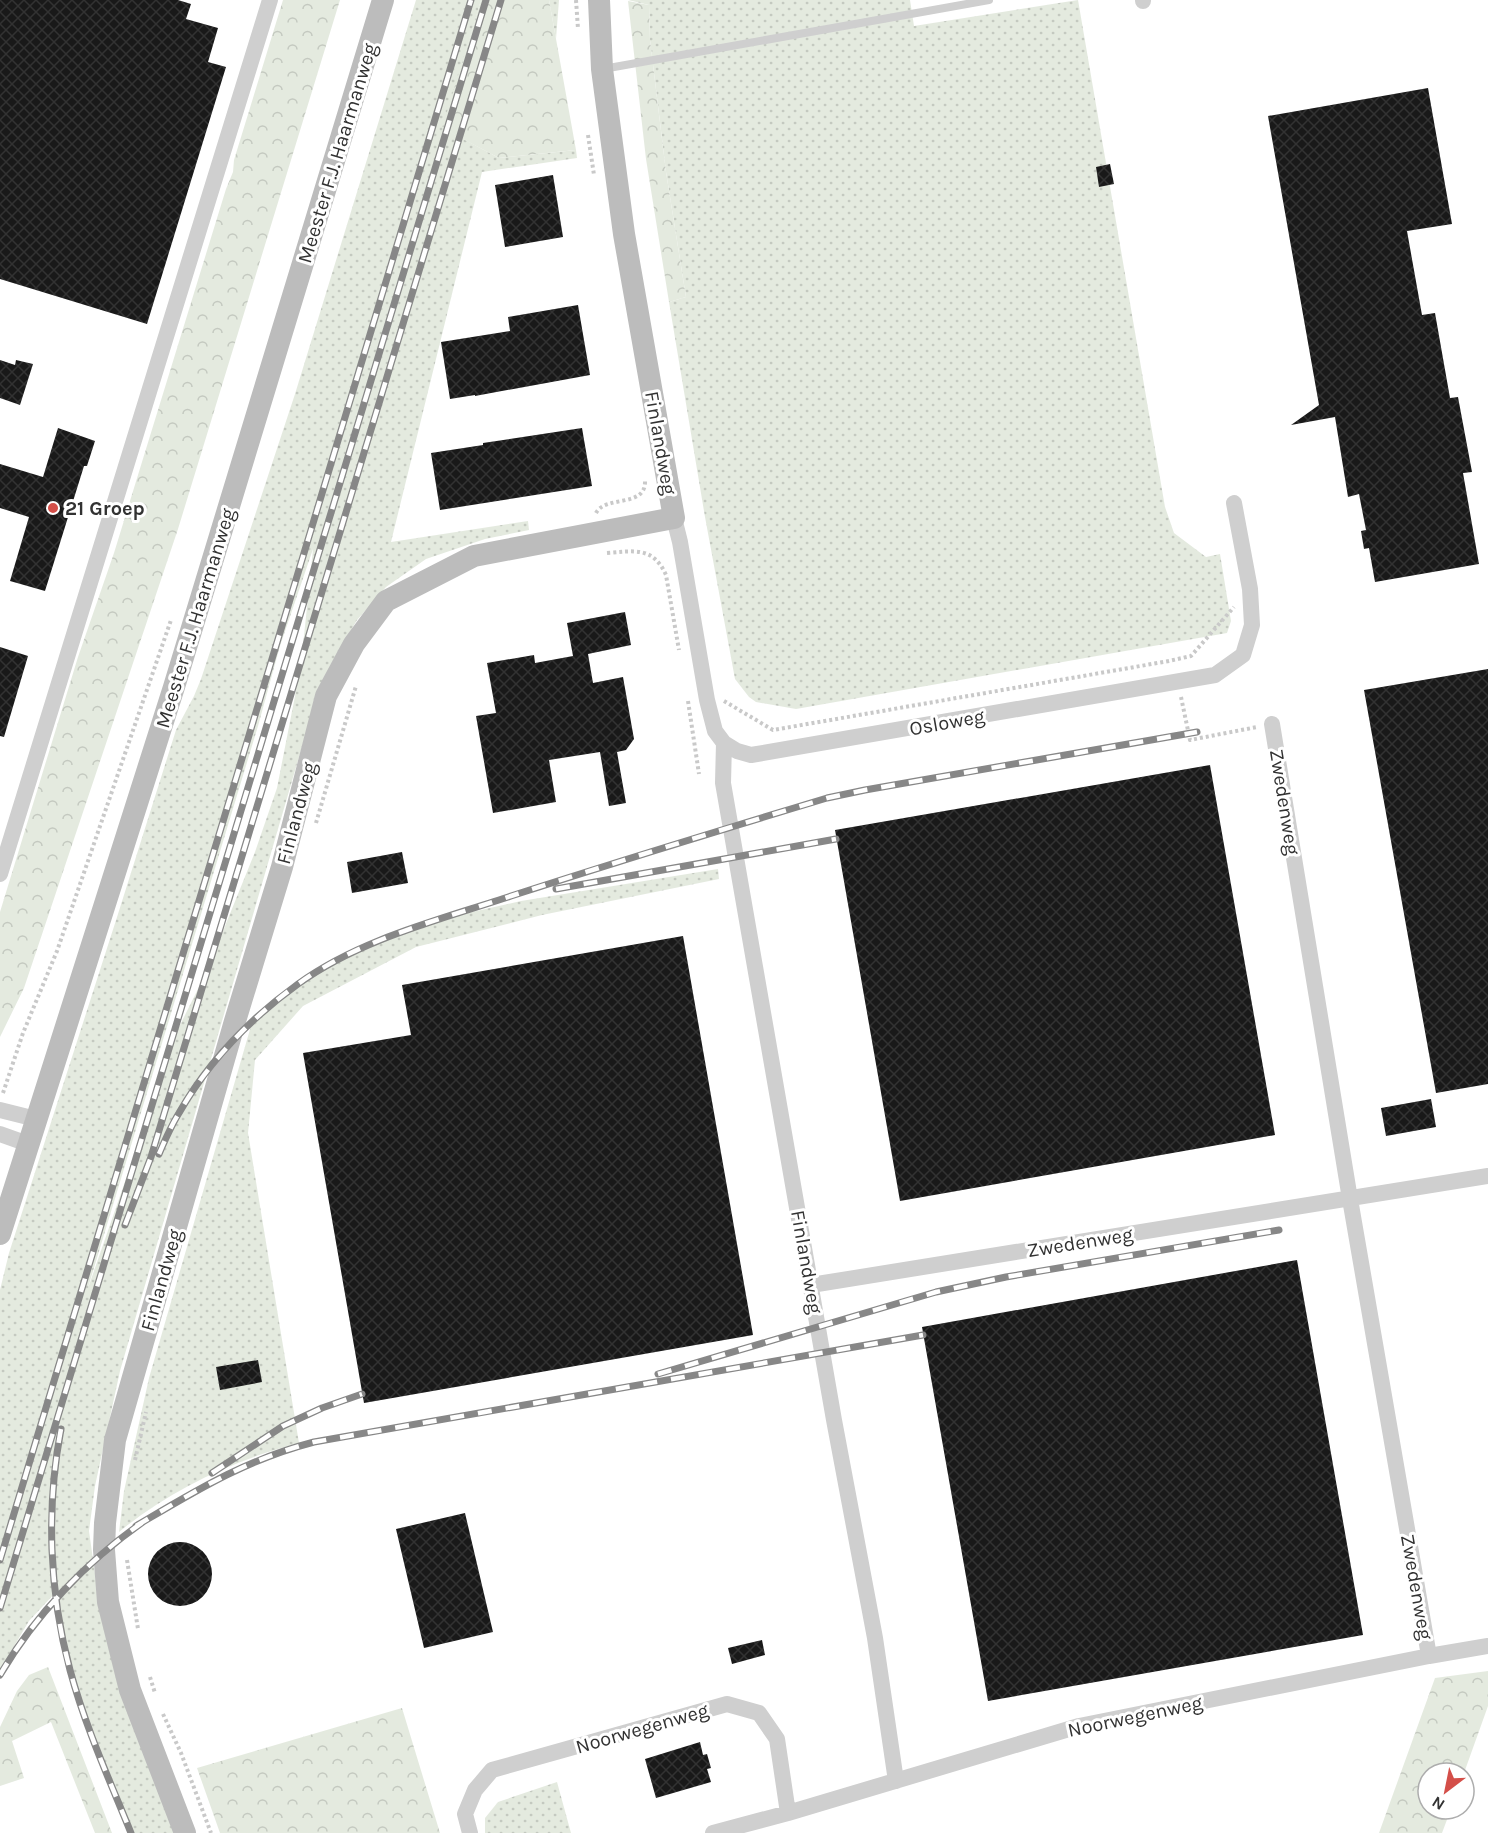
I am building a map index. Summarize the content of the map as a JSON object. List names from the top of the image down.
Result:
{
  "streets": {
    "street": [
      "Meester F.J. Haarmanweg",
      "Finlandweg",
      "Osloweg",
      "Zwedenweg",
      "Noorwegenweg"
    ]
  },
  "crossings": [
    ["Finlandweg", "Osloweg"],
    ["Finlandweg", "Zwedenweg"],
    ["Finlandweg", "Noorwegenweg"],
    ["Zwedenweg", "Noorwegenweg"]
  ],
  "places": ["21 Groep"],
  "north": "bottom left"
}
